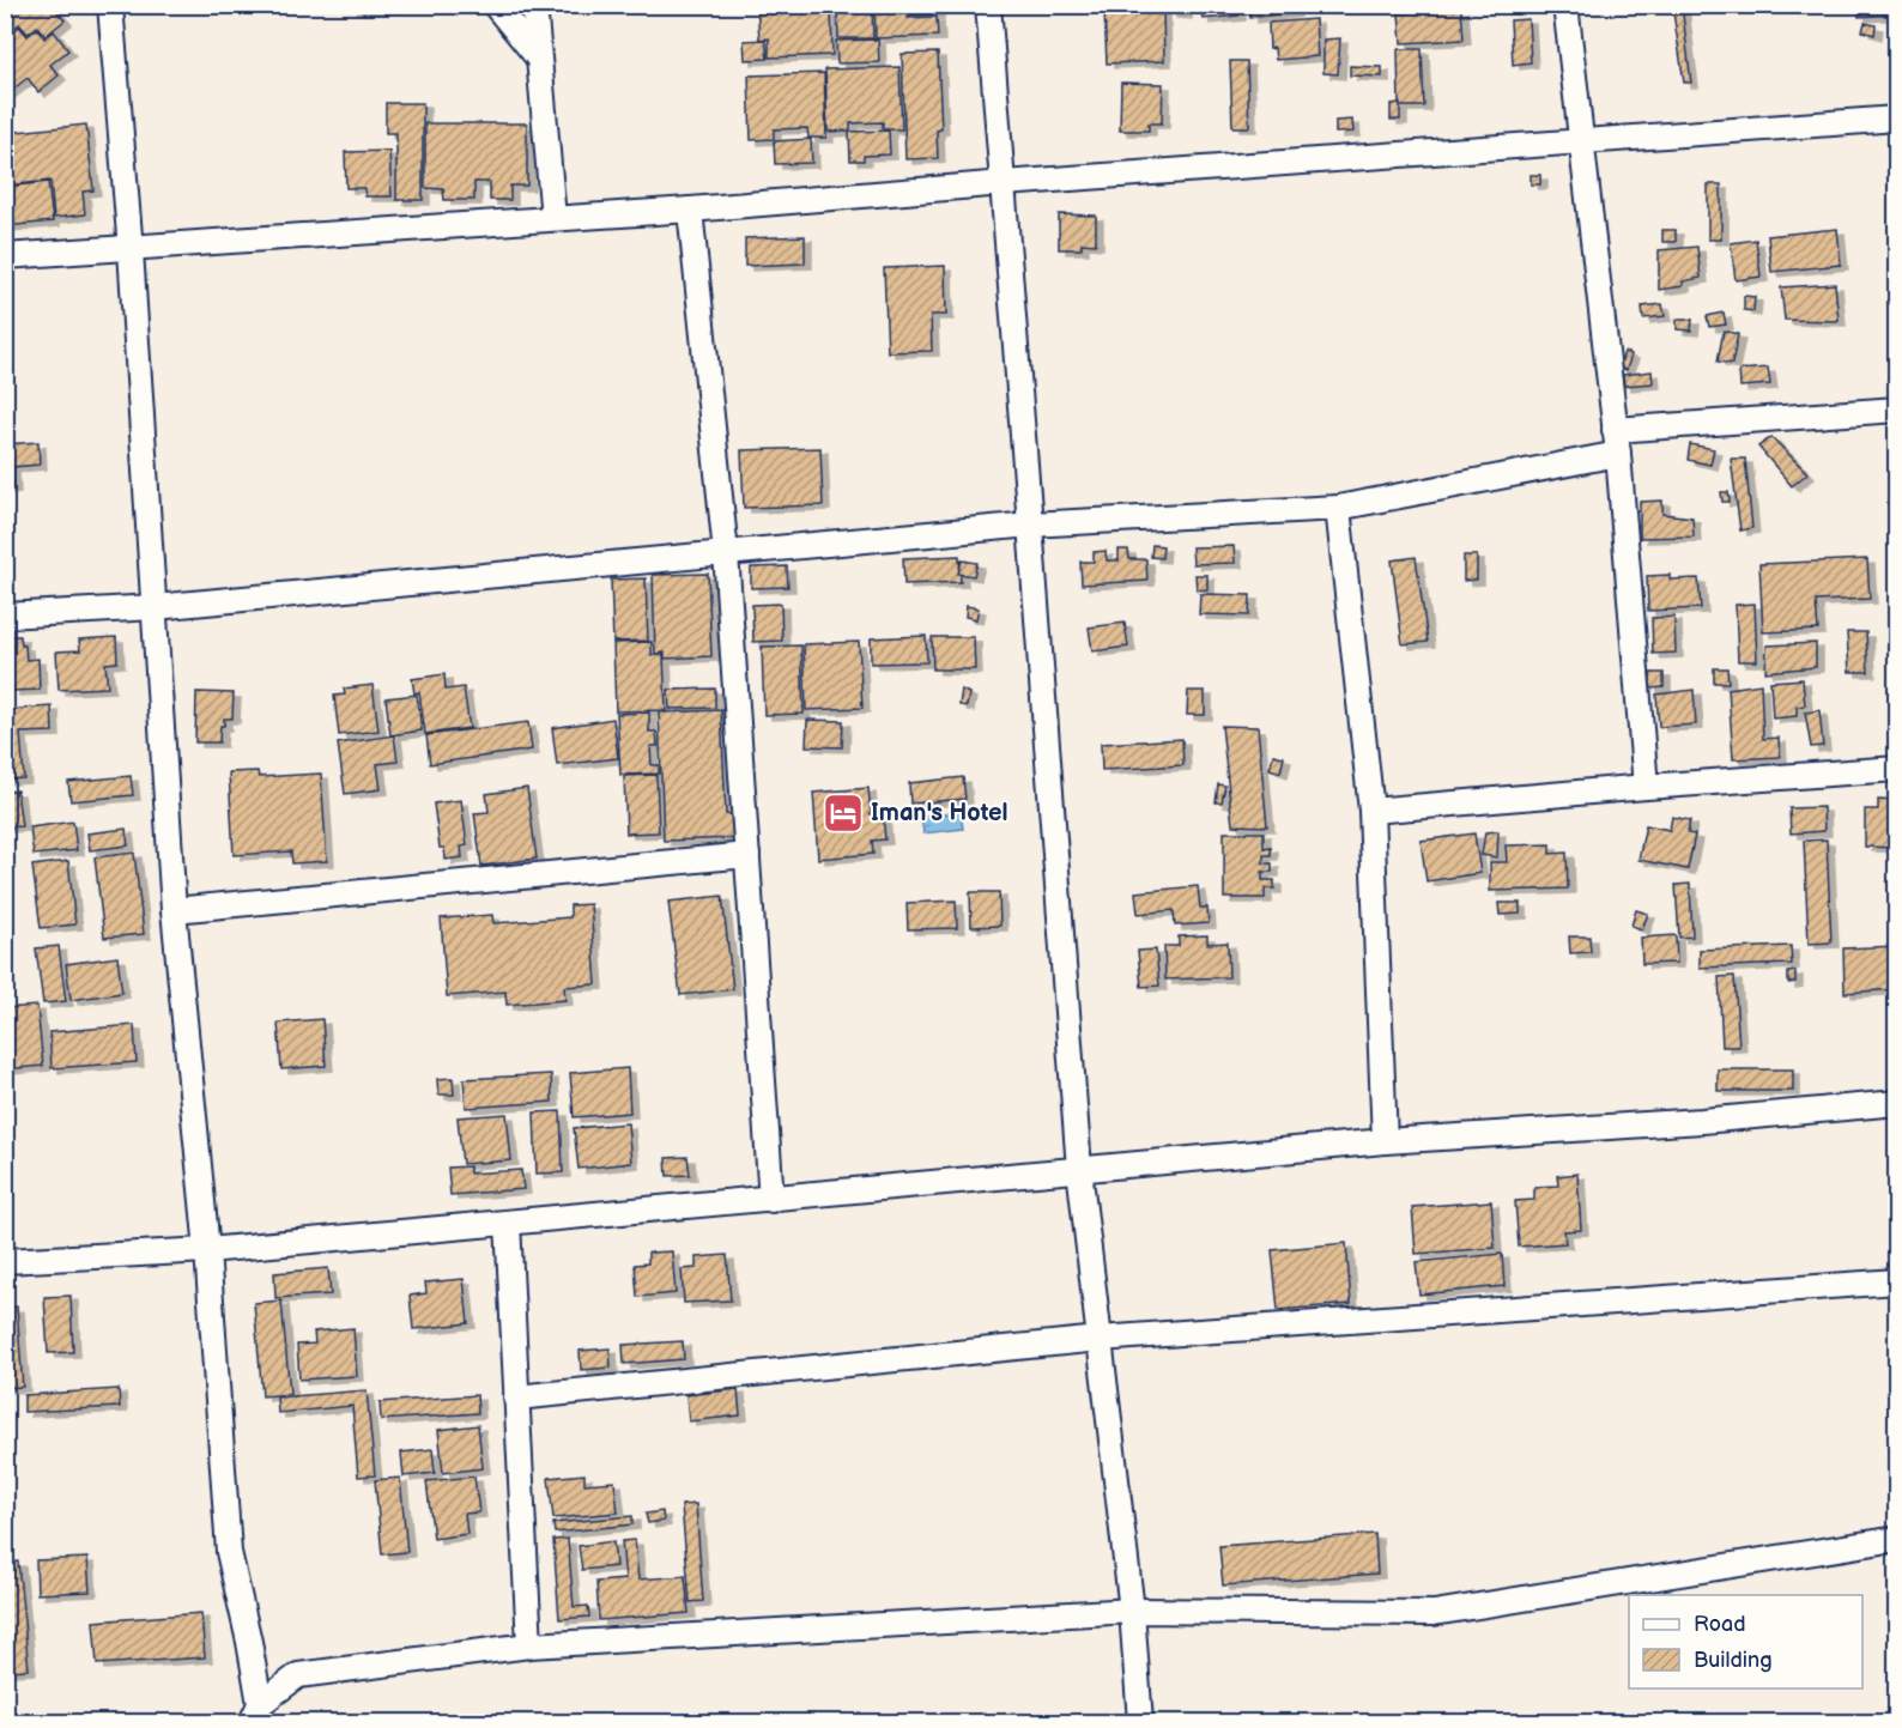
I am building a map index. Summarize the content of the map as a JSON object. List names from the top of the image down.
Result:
{
  "places": {
    "hotel": ["Iman's Hotel"]
  },
  "legend": ["Road", "Building"]
}
